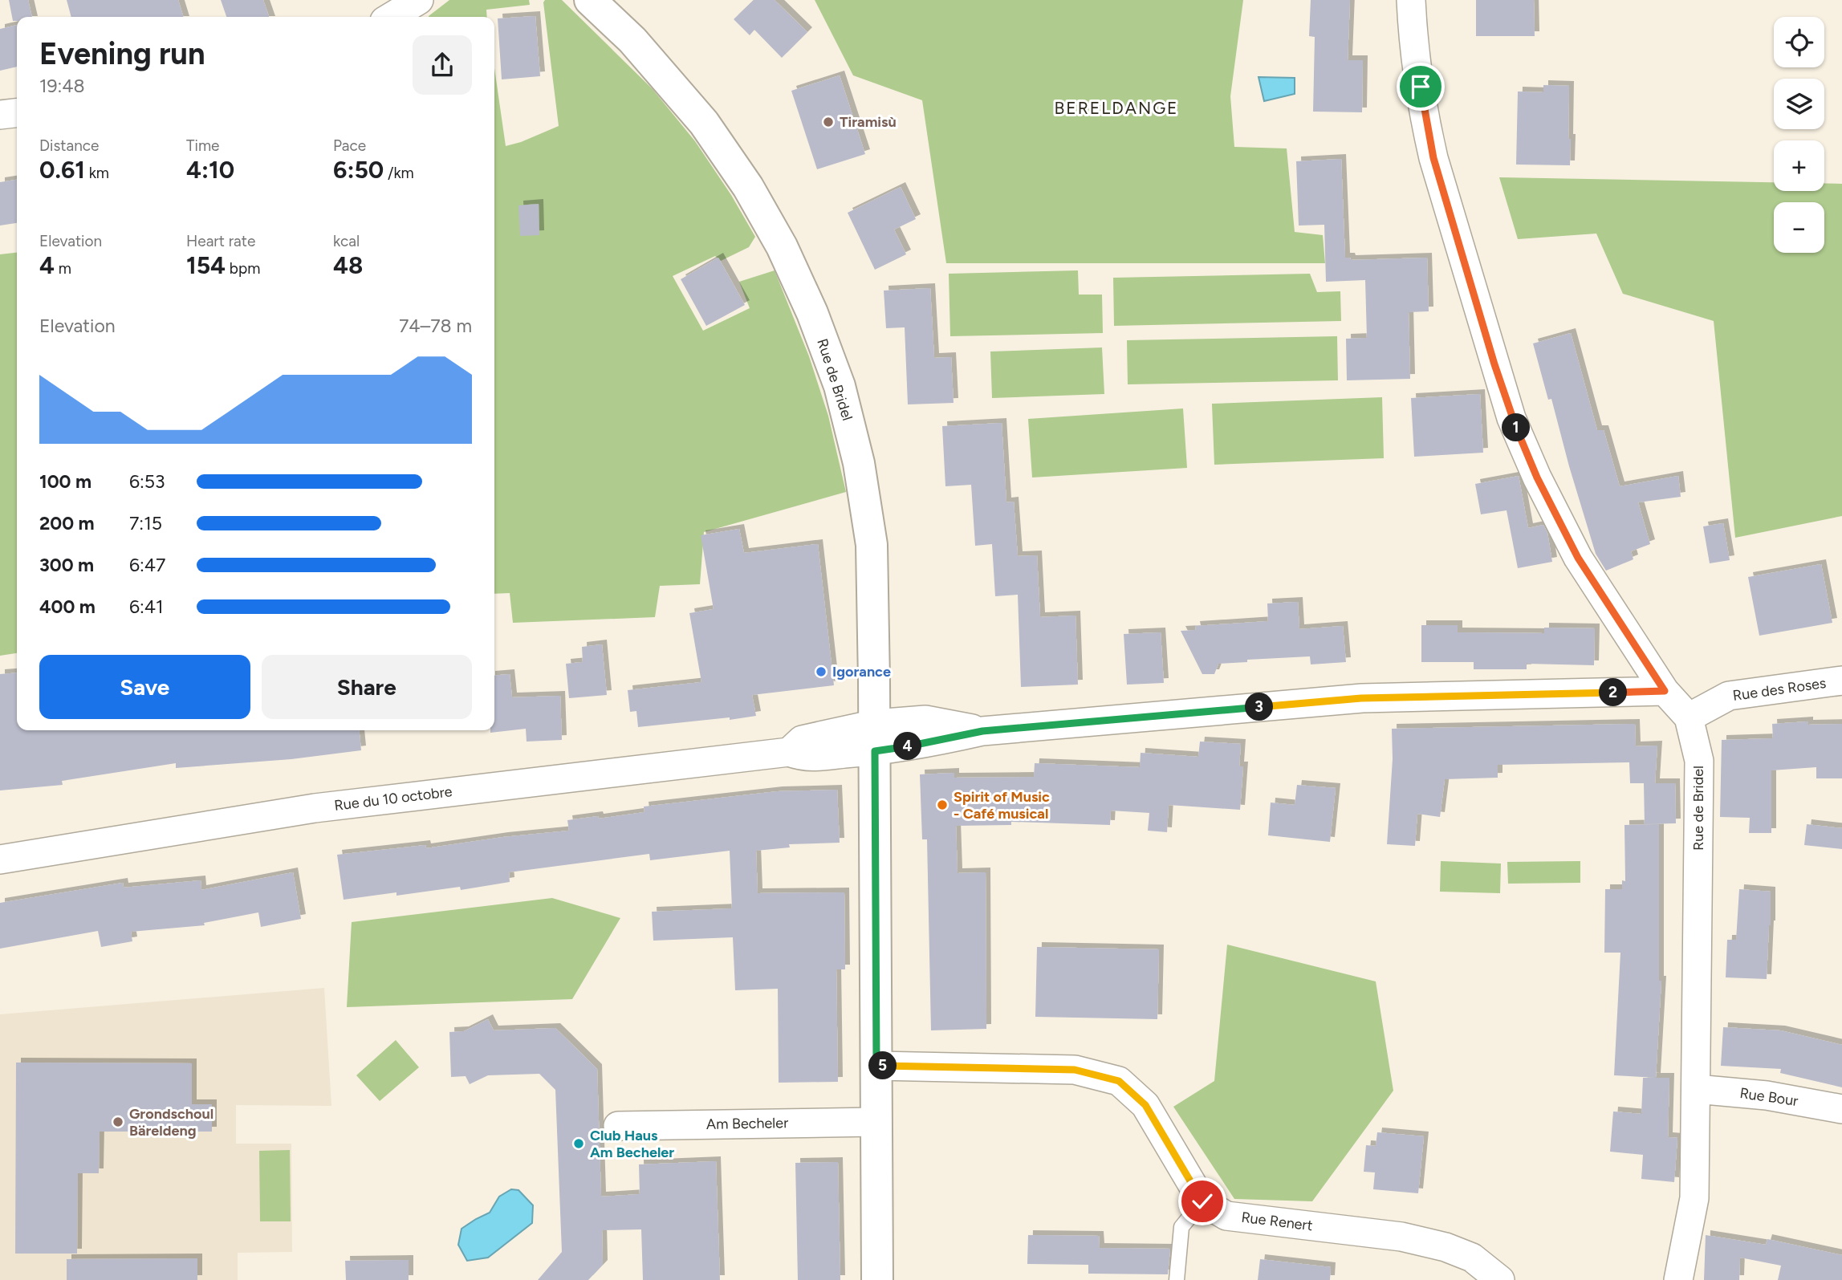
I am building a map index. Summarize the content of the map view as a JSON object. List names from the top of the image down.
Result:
{
  "streets": {
    "main road": ["Rue de Bridel"],
    "street": [
      "Rue des Roses",
      "Rue du 10 octobre",
      "Rue Bour",
      "Am Becheler",
      "Rue Renert"
    ]
  },
  "crossings": [
    ["Rue de Bridel", "Rue des Roses"],
    ["Rue de Bridel", "Rue du 10 octobre"],
    ["Rue de Bridel", "Rue Bour"]
  ],
  "districts": ["BERELDANGE"],
  "places": [
    "Tiramisù",
    "Igorance",
    "Spirit of Music - Café musical",
    "Grondschoul Bäreldeng",
    "Club Haus Am Becheler"
  ],
  "page": {
    "map_buttons": ["+", "−"],
    "heading": ["Evening run", "19:48"],
    "stats": [
      ["Distance", "0.61 km"],
      ["Time", "4:10"],
      ["Pace", "6:50 /km"],
      ["Elevation", "4 m"],
      ["Heart rate", "154 bpm"],
      ["kcal", "48"]
    ],
    "chart": ["Elevation", "74–78 m"],
    "pins": [
      "1",
      "2",
      "3",
      "4",
      "5"
    ],
    "list": [
      {
        "name": "100 m",
        "note": "6:53"
      },
      {
        "name": "200 m",
        "note": "7:15"
      },
      {
        "name": "300 m",
        "note": "6:47"
      },
      {
        "name": "400 m",
        "note": "6:41"
      }
    ],
    "buttons": ["Save", "Share"]
  }
}
